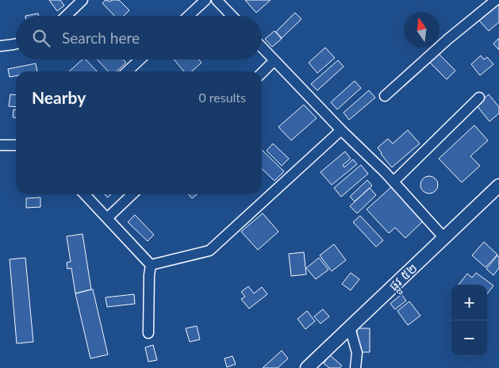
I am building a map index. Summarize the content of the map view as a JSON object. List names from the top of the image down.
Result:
{
  "streets": {
    "street": ["ផ្លូវ ៥២"]
  },
  "north": "top",
  "page": {
    "search": "Search here",
    "heading": ["Nearby", "0 results"],
    "map_buttons": ["+", "−"]
  }
}
